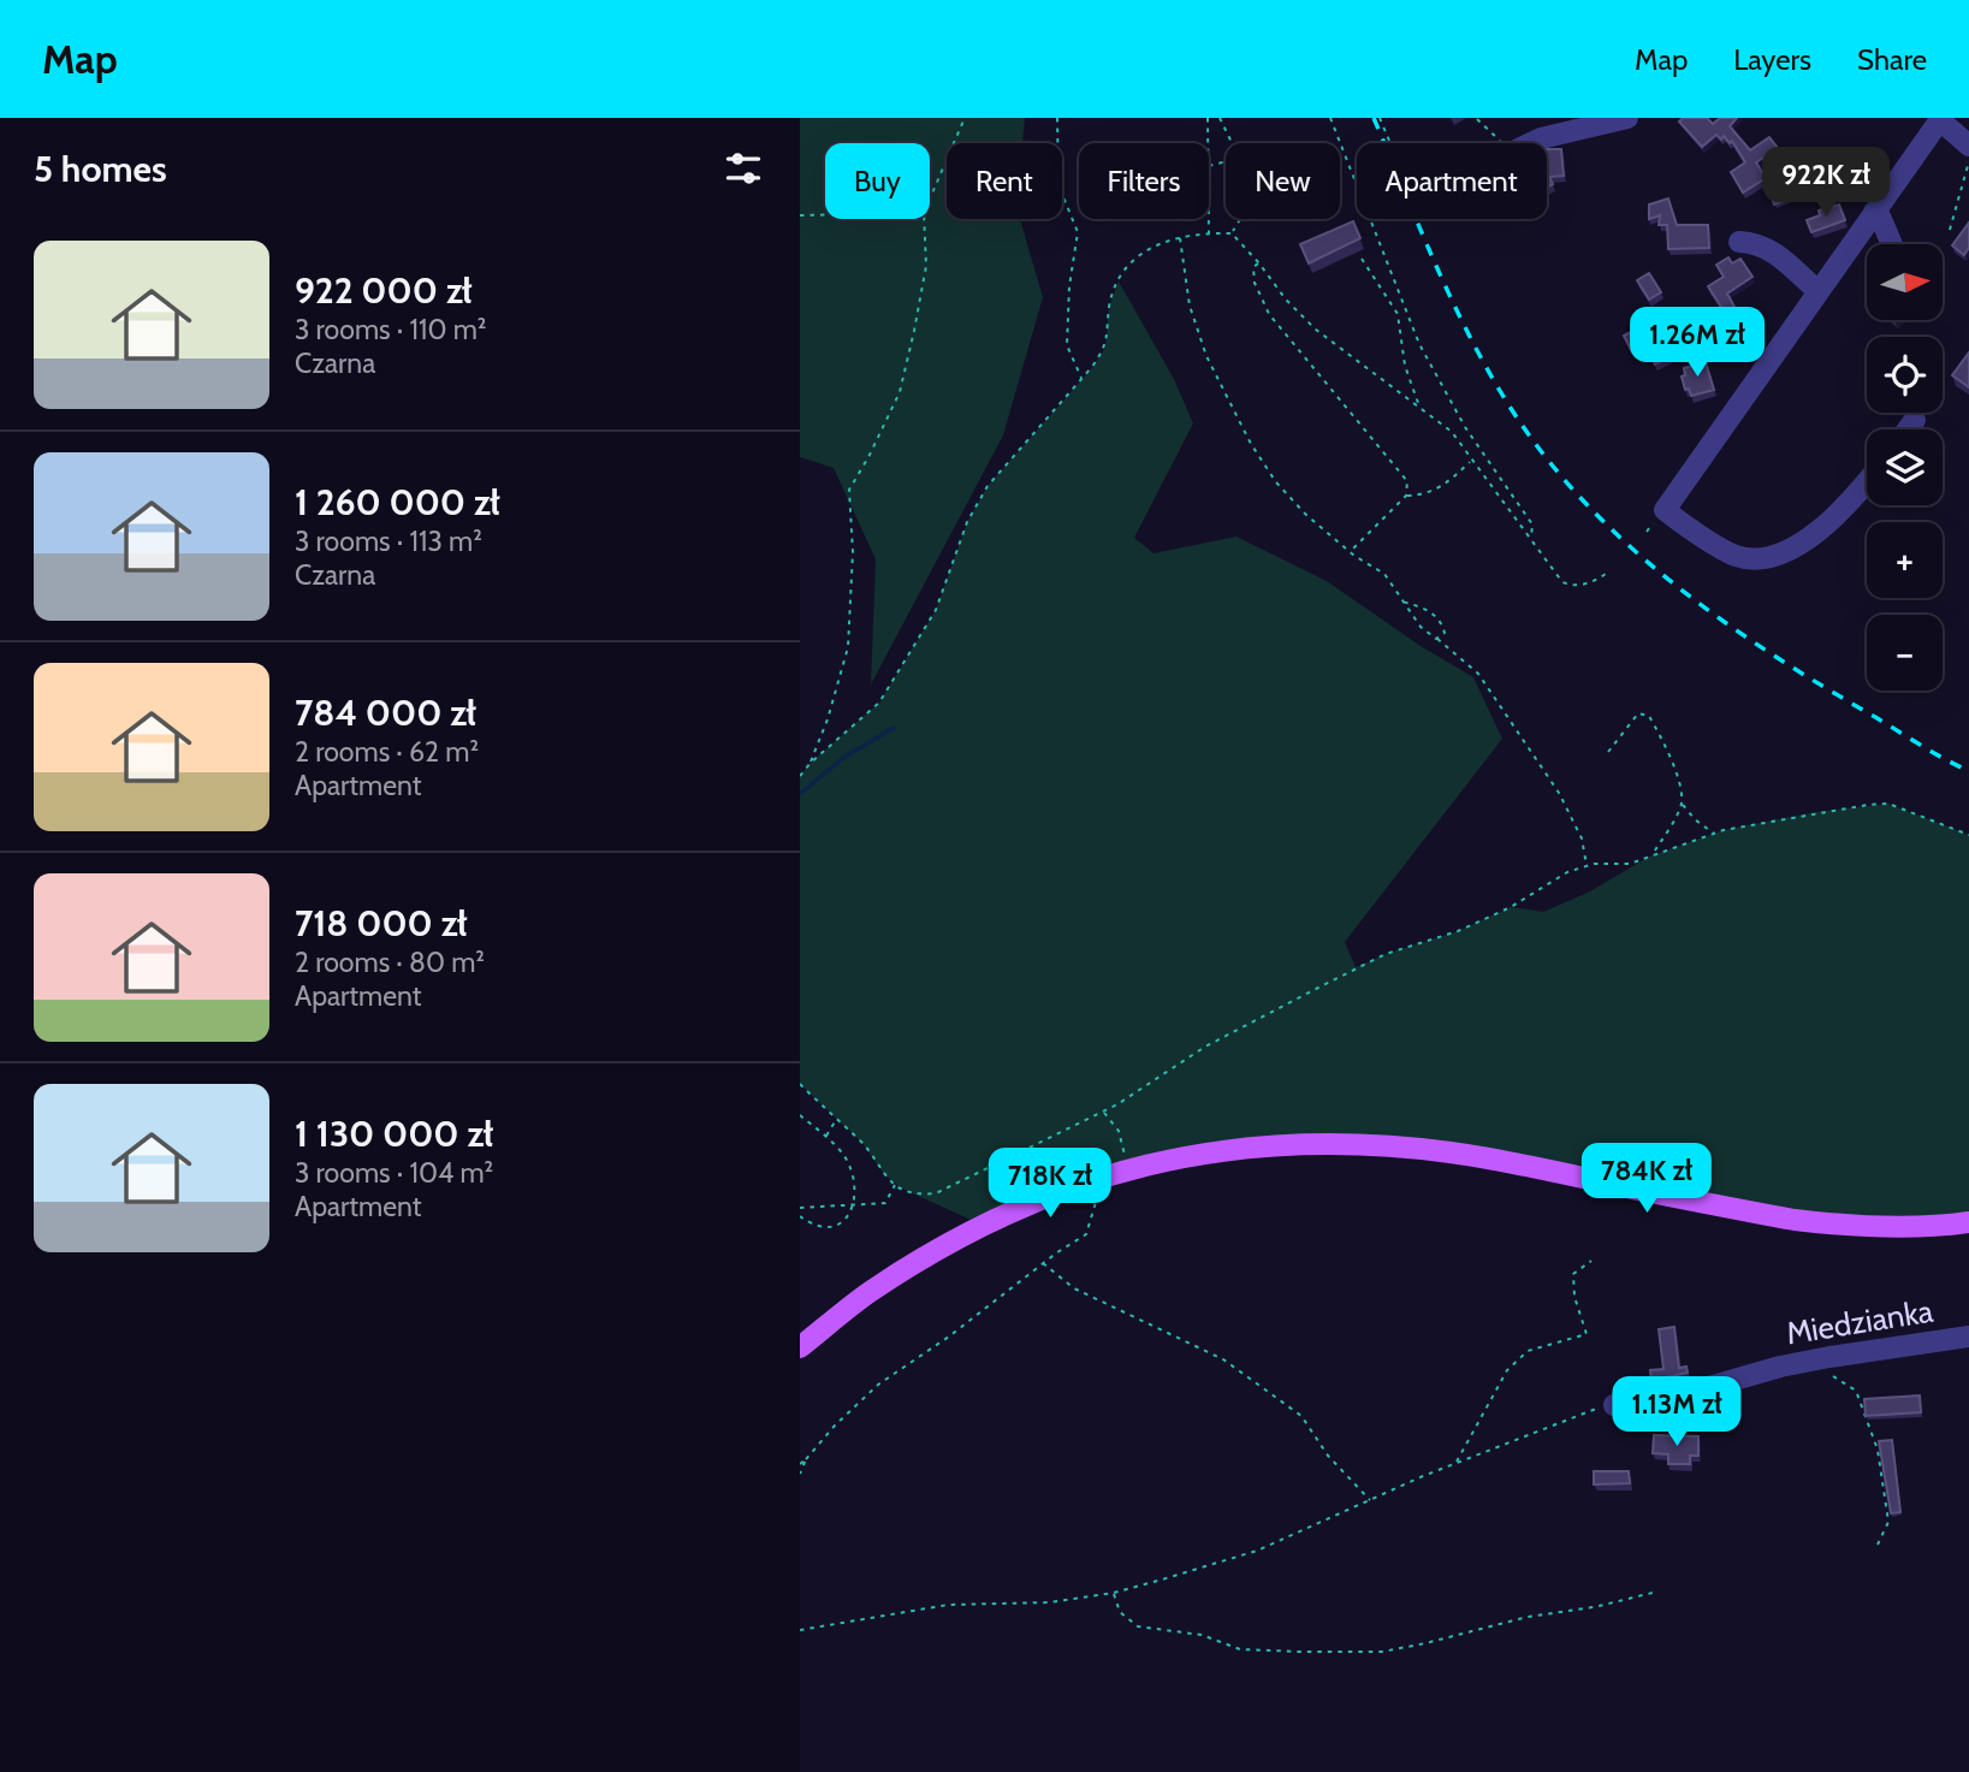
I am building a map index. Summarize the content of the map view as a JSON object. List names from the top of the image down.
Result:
{
  "streets": {
    "street": ["Miedzianka"]
  },
  "north": "right",
  "page": {
    "header": "Map",
    "nav": ["Map", "Layers", "Share"],
    "heading": "5 homes",
    "chip": [
      "Buy",
      "Rent",
      "Filters",
      "New",
      "Apartment"
    ],
    "price": [
      "922K zł",
      "1.26M zł",
      "784K zł",
      "718K zł",
      "1.13M zł"
    ],
    "list": [
      {
        "name": "922 000 zł",
        "note": "3 rooms · 110 m² · Czarna"
      },
      {
        "name": "1 260 000 zł",
        "note": "3 rooms · 113 m² · Czarna"
      },
      {
        "name": "784 000 zł",
        "note": "2 rooms · 62 m² · Apartment"
      },
      {
        "name": "718 000 zł",
        "note": "2 rooms · 80 m² · Apartment"
      },
      {
        "name": "1 130 000 zł",
        "note": "3 rooms · 104 m² · Apartment"
      }
    ],
    "map_buttons": ["+", "−"]
  }
}
